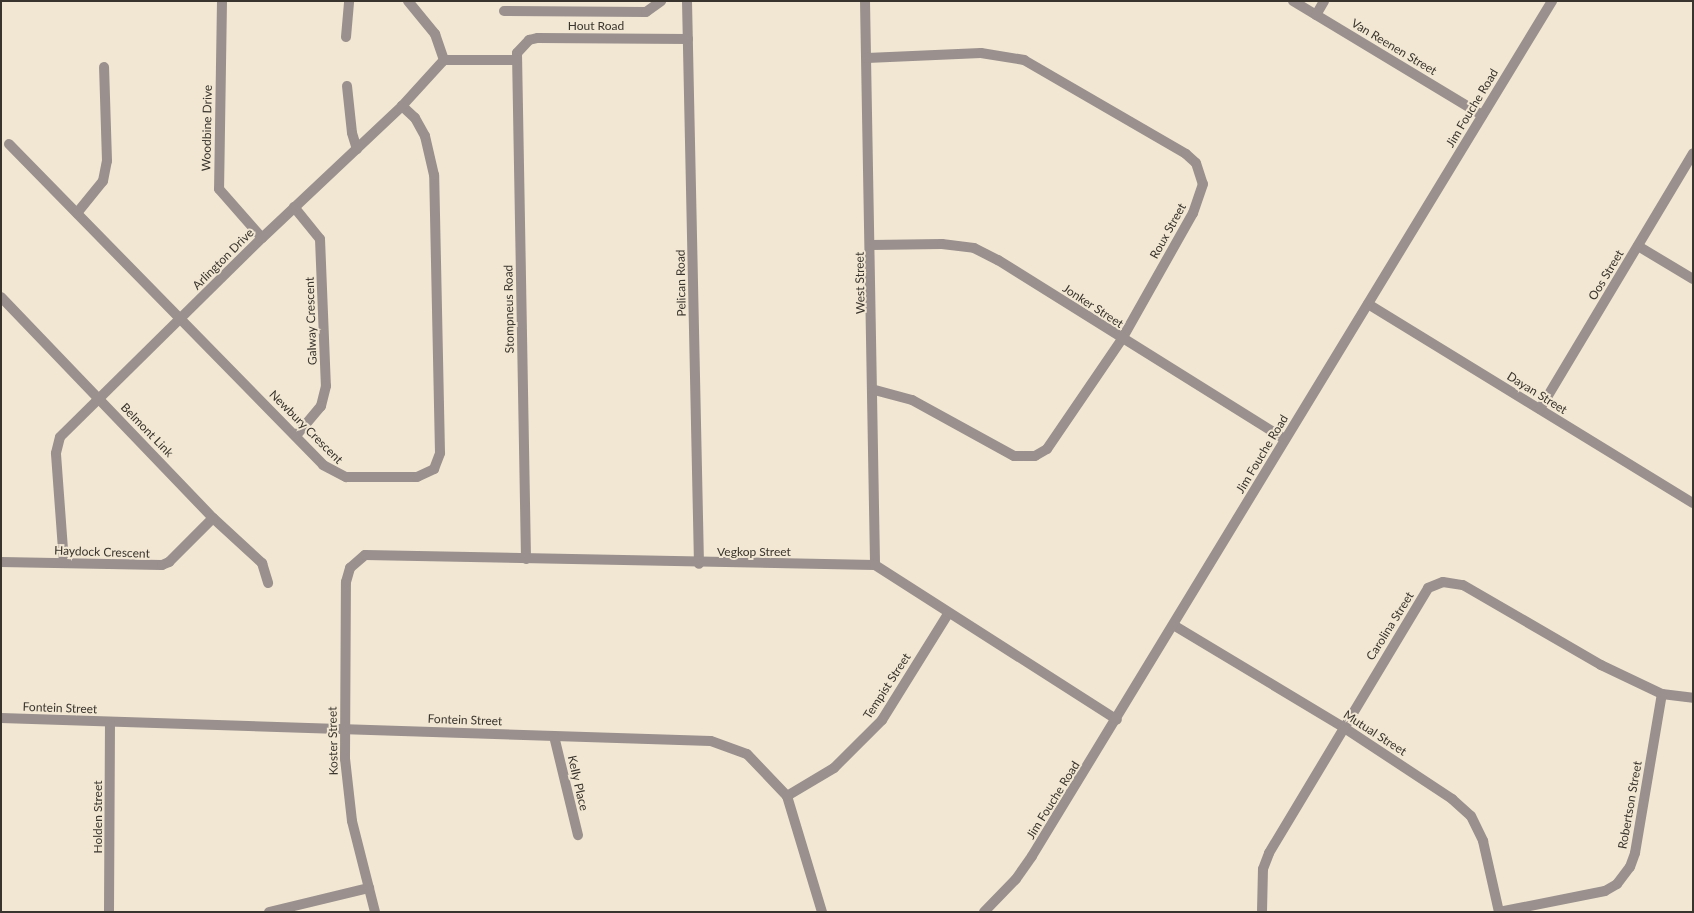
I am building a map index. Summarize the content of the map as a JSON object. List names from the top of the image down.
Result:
{
  "streets": {
    "street": [
      "Hout Road",
      "Van Reenen Street",
      "Jim Fouche Road",
      "Woodbine Drive",
      "Roux Street",
      "Arlington Drive",
      "Oos Street",
      "Pelican Road",
      "West Street",
      "Jonker Street",
      "Stompneus Road",
      "Galway Crescent",
      "Dayan Street",
      "Newbury Crescent",
      "Belmont Link",
      "Haydock Crescent",
      "Vegkop Street",
      "Carolina Street",
      "Tempist Street",
      "Fontein Street",
      "Mutual Street",
      "Koster Street",
      "Kelly Place",
      "Robertson Street",
      "Holden Street"
    ]
  },
  "crossings": [
    ["Hout Road", "Pelican Road"],
    ["Hout Road", "Stompneus Road"],
    ["Van Reenen Street", "Jim Fouche Road"],
    ["Jim Fouche Road", "Jonker Street"],
    ["Jim Fouche Road", "Dayan Street"],
    ["Jim Fouche Road", "Mutual Street"],
    ["Woodbine Drive", "Arlington Drive"],
    ["Roux Street", "West Street"],
    ["Roux Street", "Jonker Street"],
    ["Arlington Drive", "Galway Crescent"],
    ["Arlington Drive", "Newbury Crescent"],
    ["Arlington Drive", "Belmont Link"],
    ["Arlington Drive", "Haydock Crescent"],
    ["Oos Street", "Dayan Street"],
    ["Pelican Road", "Vegkop Street"],
    ["West Street", "Jonker Street"],
    ["West Street", "Vegkop Street"],
    ["Stompneus Road", "Vegkop Street"],
    ["Galway Crescent", "Newbury Crescent"],
    ["Belmont Link", "Haydock Crescent"],
    ["Vegkop Street", "Koster Street"],
    ["Carolina Street", "Mutual Street"],
    ["Carolina Street", "Robertson Street"],
    ["Tempist Street", "Fontein Street"],
    ["Fontein Street", "Koster Street"],
    ["Fontein Street", "Kelly Place"],
    ["Fontein Street", "Holden Street"],
    ["Mutual Street", "Robertson Street"]
  ]
}
